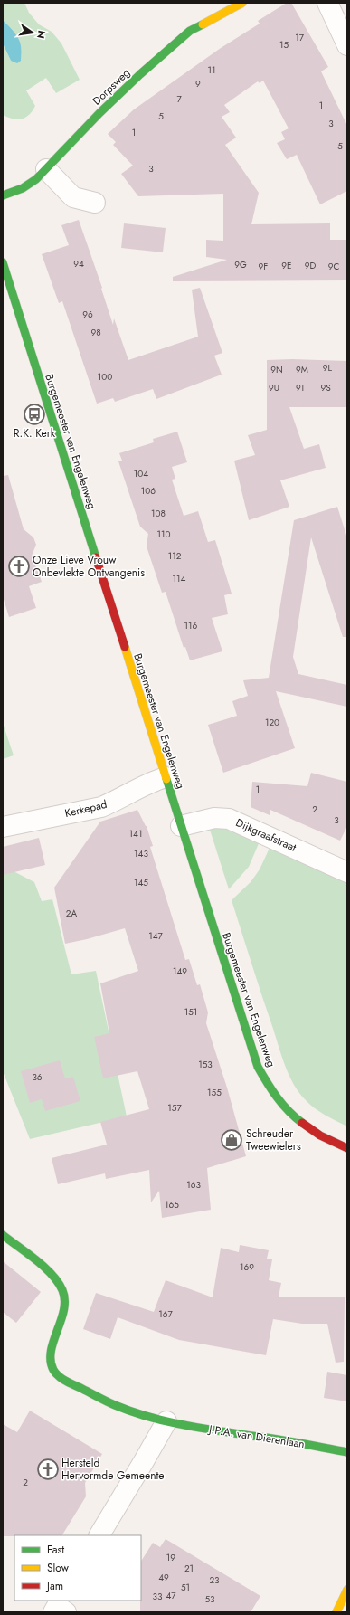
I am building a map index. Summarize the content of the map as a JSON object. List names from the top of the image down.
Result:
{
  "streets": {
    "street": [
      "Dorpsweg",
      "Burgemeester van Engelenweg",
      "Kerkepad",
      "Dijkgraafstraat",
      "J.P.A. van Dierenlaan"
    ]
  },
  "crossings": [
    ["Burgemeester van Engelenweg", "Kerkepad"],
    ["Burgemeester van Engelenweg", "Dijkgraafstraat"]
  ],
  "places": {
    "bus stop": ["R.K. Kerk"],
    "church": ["Onze Lieve Vrouw Onbevlekte Ontvangenis", "Hersteld Hervormde Gemeente"],
    "shop": ["Schreuder Tweewielers"]
  },
  "house_numbers": [
    "17",
    "15",
    "11",
    "9",
    "7",
    "1",
    "5",
    "3",
    "1",
    "5",
    "3",
    "94",
    "9G",
    "9E",
    "9D",
    "9F",
    "9C",
    "96",
    "98",
    "9L",
    "9N",
    "9M",
    "100",
    "9U",
    "9T",
    "9S",
    "104",
    "106",
    "108",
    "110",
    "112",
    "114",
    "116",
    "120",
    "1",
    "2",
    "3",
    "141",
    "143",
    "145",
    "2A",
    "147",
    "149",
    "151",
    "153",
    "36",
    "155",
    "157",
    "163",
    "165",
    "169",
    "167",
    "2",
    "19",
    "21",
    "49",
    "23",
    "51",
    "47",
    "33",
    "53"
  ],
  "legend": ["Fast", "Slow", "Jam"],
  "north": "right"
}
